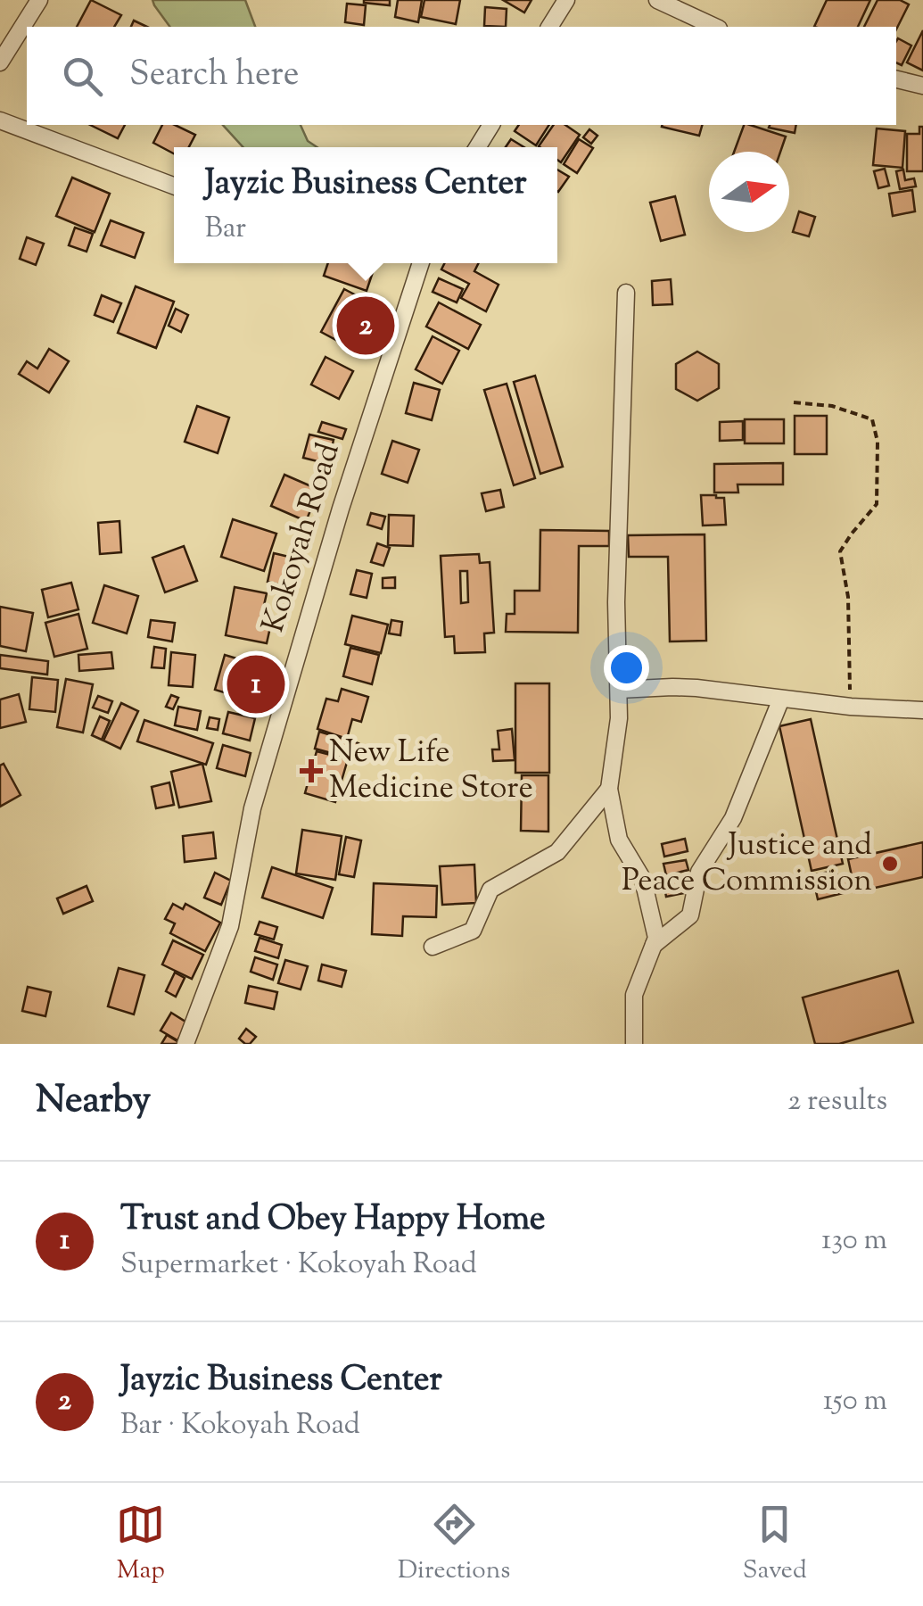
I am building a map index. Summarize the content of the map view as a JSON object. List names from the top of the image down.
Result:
{
  "streets": {
    "street": ["Kokoyah Road"]
  },
  "places": {
    "health": ["New Life Medicine Store"],
    "other": ["Justice and Peace Commission"]
  },
  "north": "right",
  "page": {
    "search": "Search here",
    "popup": ["Jayzic Business Center", "Bar"],
    "pins": ["2", "1"],
    "heading": ["Nearby", "2 results"],
    "list": [
      {
        "mark": "1",
        "name": "Trust and Obey Happy Home",
        "note": "Supermarket · Kokoyah Road",
        "value": "130 m"
      },
      {
        "mark": "2",
        "name": "Jayzic Business Center",
        "note": "Bar · Kokoyah Road",
        "value": "150 m"
      }
    ],
    "nav": ["Map", "Directions", "Saved"]
  }
}
